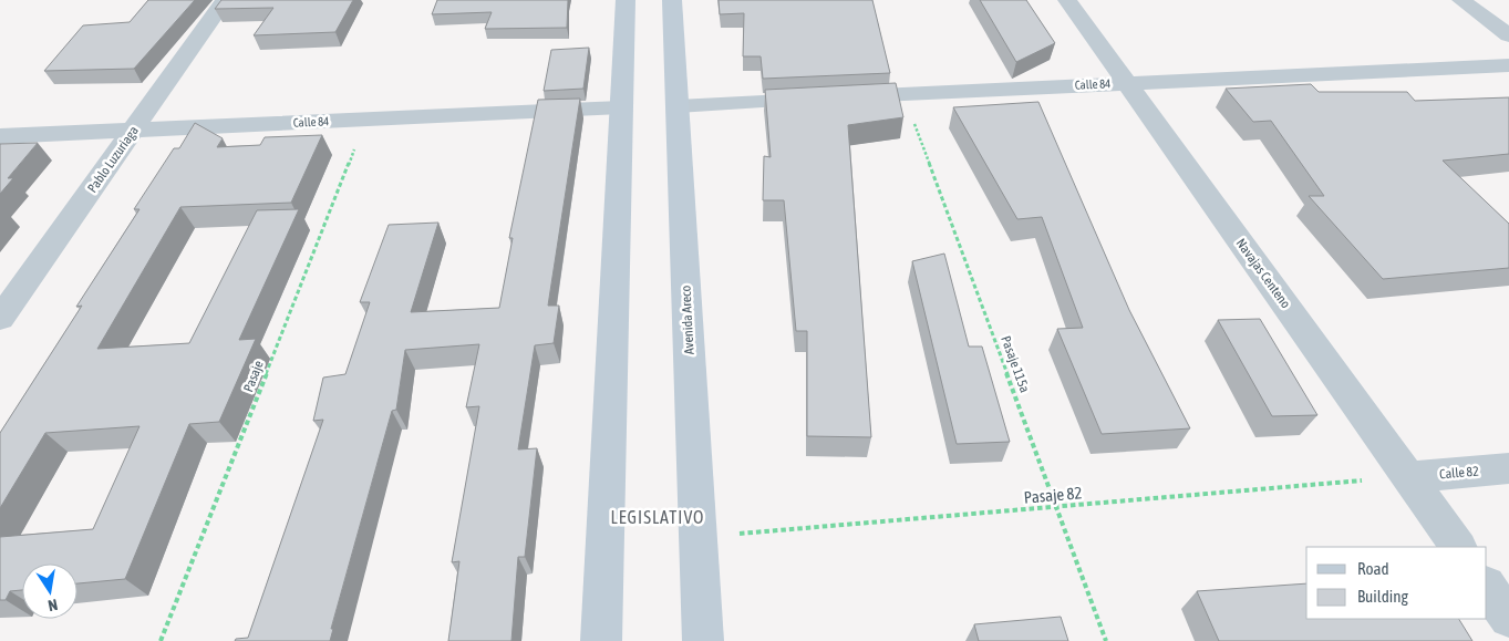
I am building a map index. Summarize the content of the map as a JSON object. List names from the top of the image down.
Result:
{
  "streets": {
    "main road": ["Avenida Areco"],
    "street": [
      "Calle 84",
      "Pablo Luzuriaga",
      "Navajas Centeno",
      "Calle 82"
    ],
    "path": ["Pasaje 115a", "Pasaje", "Pasaje 82"]
  },
  "crossings": [
    ["Calle 84", "Pablo Luzuriaga"],
    ["Calle 84", "Navajas Centeno"],
    ["Calle 84", "Avenida Areco"],
    ["Calle 84", "Pasaje 115a"],
    ["Calle 84", "Pasaje"],
    ["Navajas Centeno", "Calle 82"],
    ["Navajas Centeno", "Pasaje 82"],
    ["Avenida Areco", "Pasaje 82"],
    ["Pasaje 115a", "Pasaje 82"],
    ["Calle 82", "Pasaje 82"]
  ],
  "districts": ["LEGISLATIVO"],
  "legend": ["Road", "Building"],
  "north": "bottom"
}
